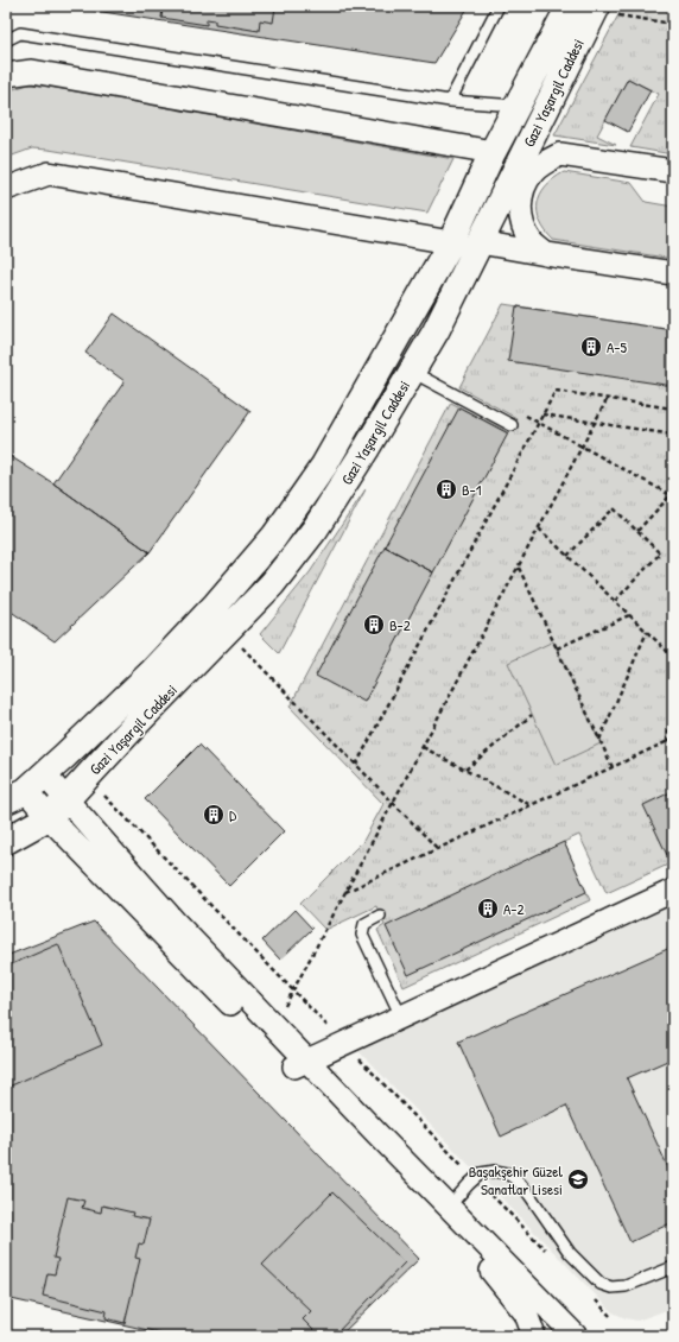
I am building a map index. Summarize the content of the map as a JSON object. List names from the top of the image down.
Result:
{
  "streets": {
    "street": ["Gazi Yaşargil Caddesi"]
  },
  "places": {
    "building": [
      "A-5",
      "B-1",
      "B-2",
      "D",
      "A-2"
    ],
    "school or university": ["Başakşehir Güzel Sanatlar Lisesi"]
  }
}
